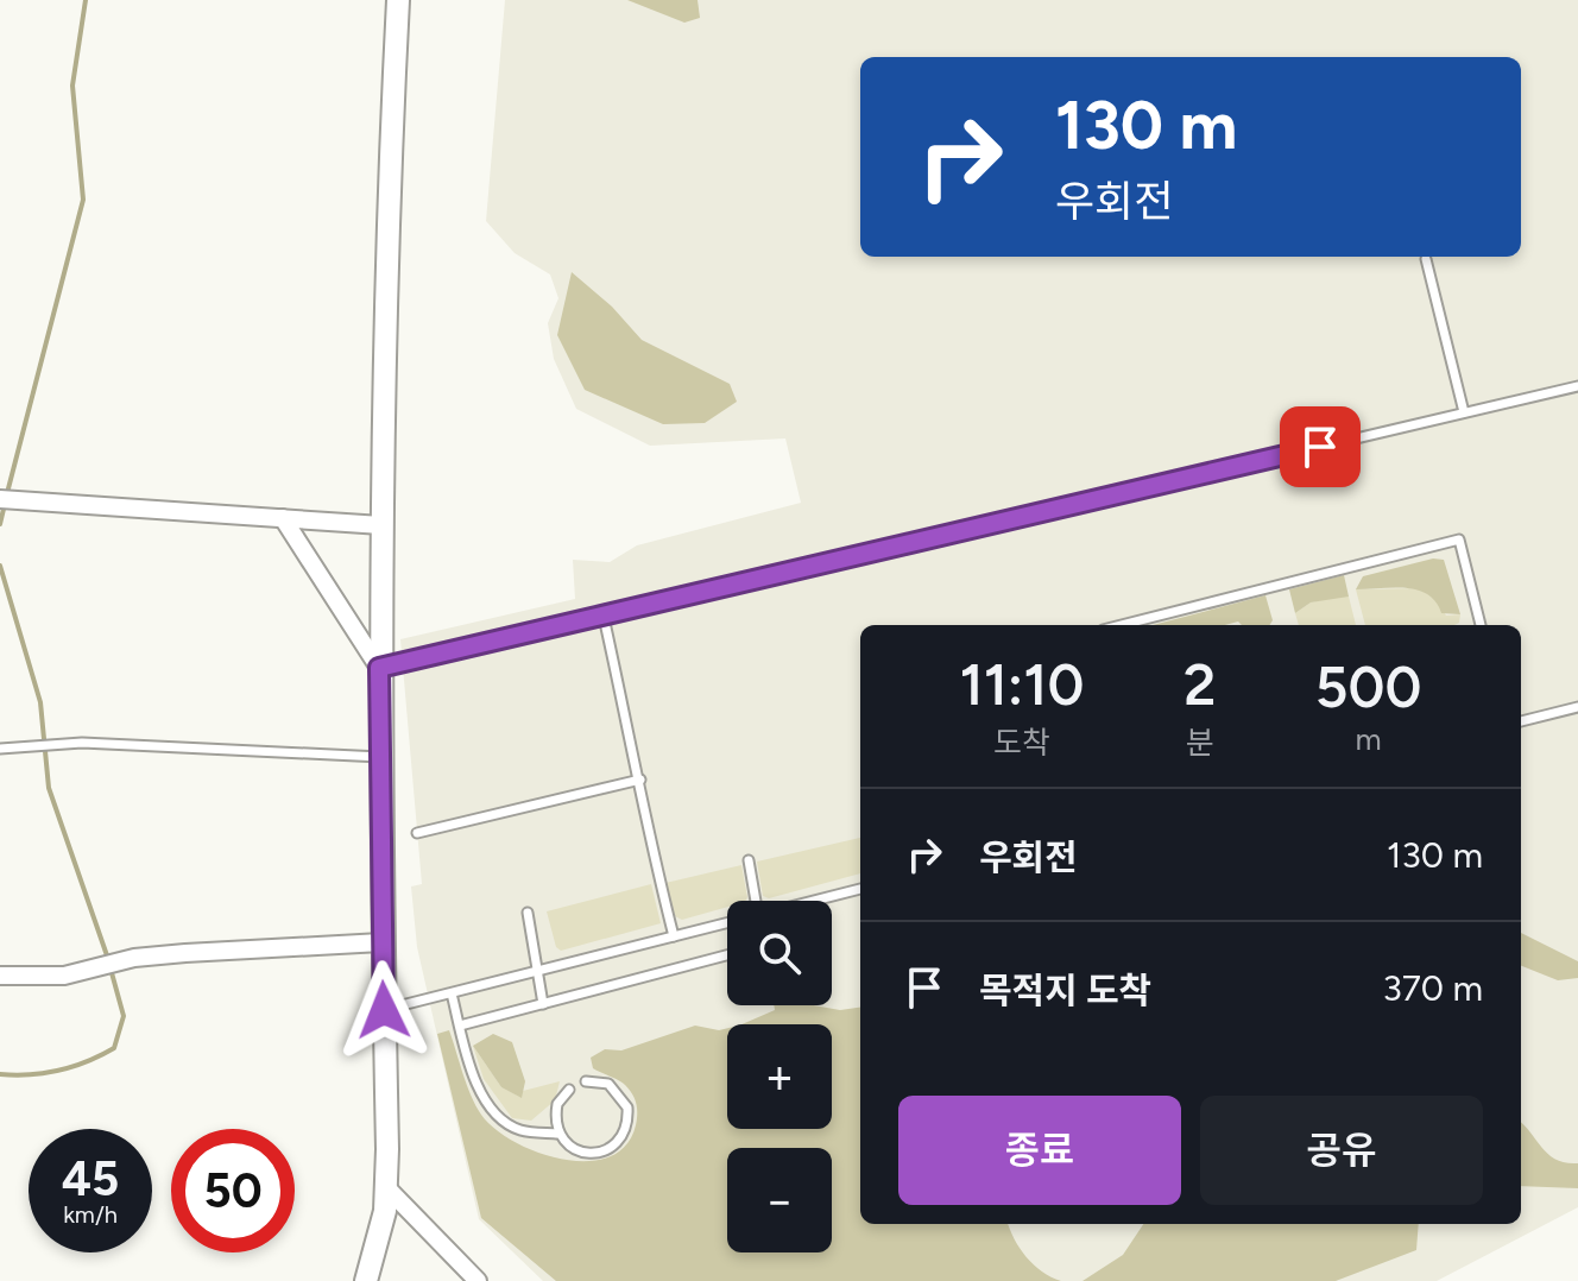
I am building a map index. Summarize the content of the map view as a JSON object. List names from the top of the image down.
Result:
{
  "page": {
    "turn": ["130 m", "우회전"],
    "eta": [
      "11:10",
      "도착",
      "2",
      "분",
      "500",
      "m"
    ],
    "list": [
      {
        "name": "우회전",
        "value": "130 m"
      },
      {
        "name": "목적지 도착",
        "value": "370 m"
      }
    ],
    "map_buttons": ["+", "−"],
    "buttons": ["종료", "공유"],
    "speed": "45 km/h",
    "limit": "50"
  }
}
